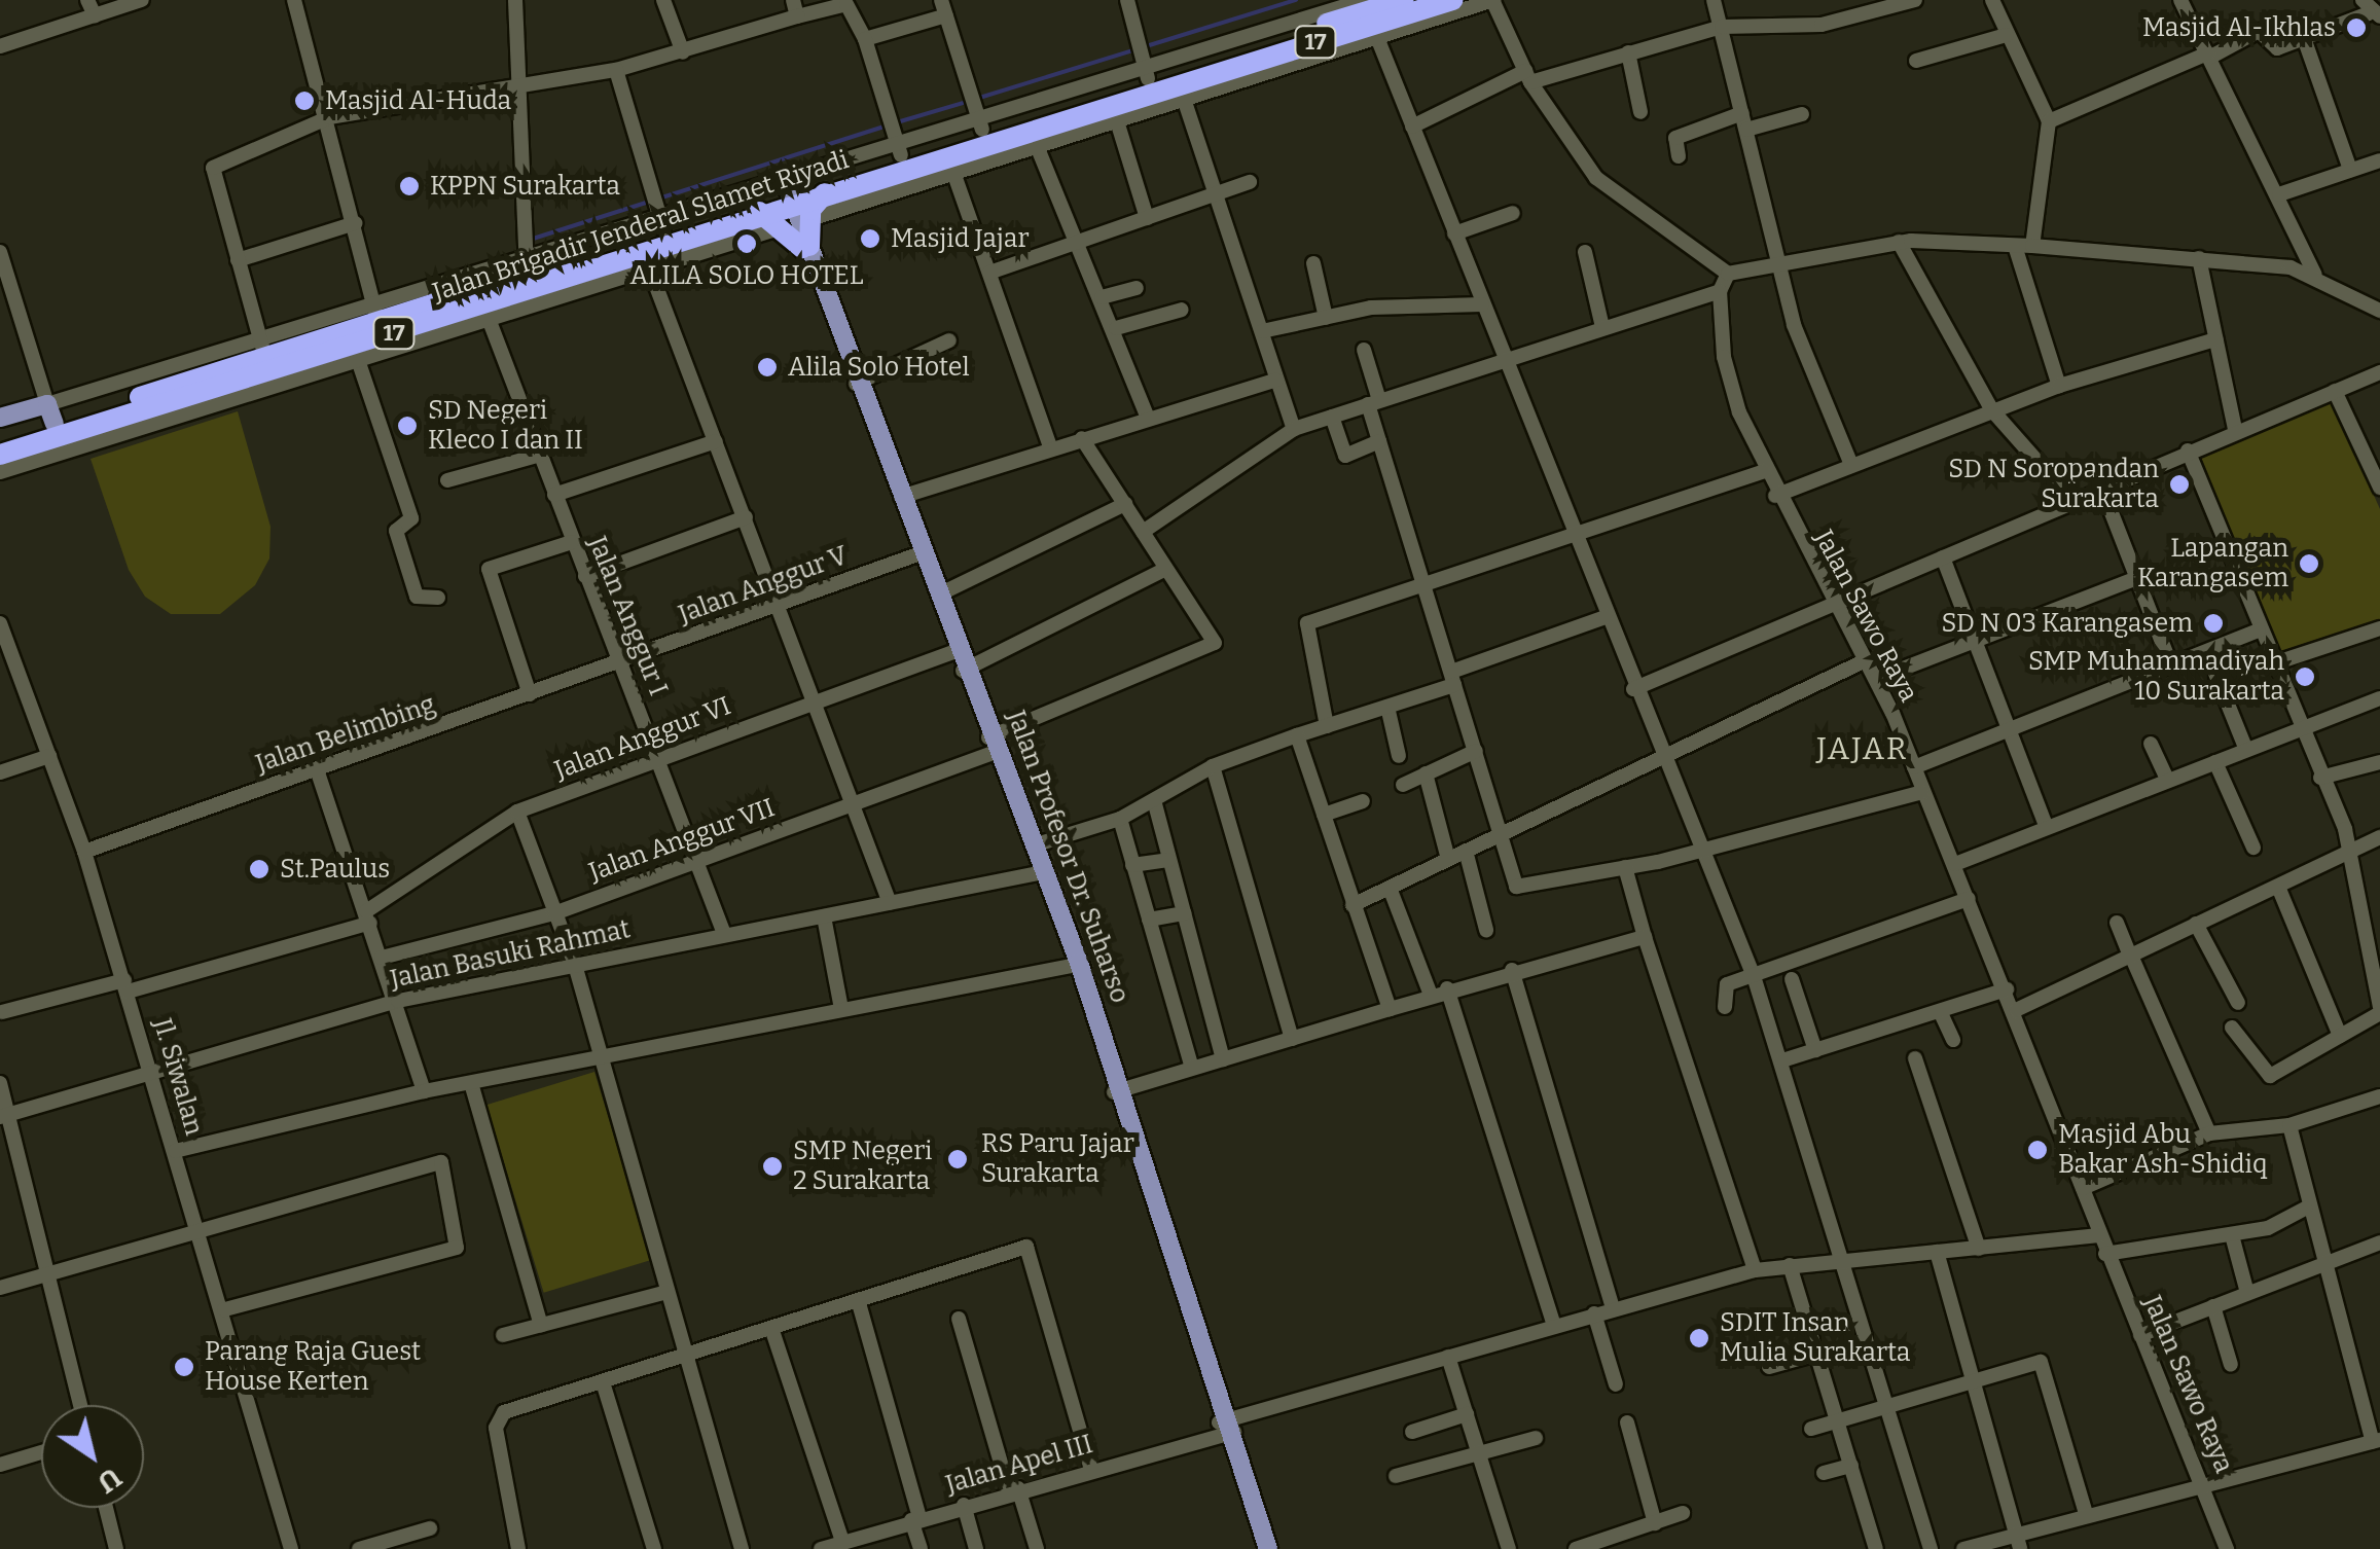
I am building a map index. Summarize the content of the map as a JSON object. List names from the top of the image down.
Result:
{
  "streets": {
    "highway": ["17", "Jalan Brigadir Jenderal Slamet Riyadi"],
    "main road": ["Jalan Profesor Dr. Suharso"],
    "street": [
      "Jalan Anggur V",
      "Jalan Anggur I",
      "Jalan Sawo Raya",
      "Jalan Belimbing",
      "Jalan Anggur VI",
      "Jalan Anggur VII",
      "Jalan Basuki Rahmat",
      "Jl. Siwalan",
      "Jalan Apel III"
    ]
  },
  "crossings": [
    ["17", "Jalan Brigadir Jenderal Slamet Riyadi"],
    ["Jalan Brigadir Jenderal Slamet Riyadi", "Jalan Anggur I"],
    ["Jalan Anggur V", "Jalan Anggur I"],
    ["Jalan Anggur V", "Jalan Belimbing"],
    ["Jalan Anggur V", "Jalan Profesor Dr. Suharso"],
    ["Jalan Anggur I", "Jalan Belimbing"],
    ["Jalan Anggur I", "Jalan Anggur VI"],
    ["Jalan Anggur I", "Jalan Anggur VII"],
    ["Jalan Anggur I", "Jalan Basuki Rahmat"],
    ["Jalan Sawo Raya", "Jalan Apel III"],
    ["Jalan Belimbing", "Jl. Siwalan"],
    ["Jalan Anggur VI", "Jalan Profesor Dr. Suharso"],
    ["Jalan Anggur VI", "Jl. Siwalan"],
    ["Jalan Anggur VII", "Jalan Profesor Dr. Suharso"],
    ["Jalan Profesor Dr. Suharso", "Jalan Basuki Rahmat"],
    ["Jalan Profesor Dr. Suharso", "Jalan Apel III"],
    ["Jalan Basuki Rahmat", "Jl. Siwalan"]
  ],
  "districts": ["JAJAR"],
  "places": [
    "Masjid Al-Ikhlas",
    "Masjid Al-Huda",
    "KPPN Surakarta",
    "Masjid Jajar",
    "ALILA SOLO HOTEL",
    "Alila Solo Hotel",
    "SD Negeri Kleco I dan II",
    "SD N Soropandan Surakarta",
    "Lapangan Karangasem",
    "SD N 03 Karangasem",
    "SMP Muhammadiyah 10 Surakarta",
    "St.Paulus",
    "Masjid Abu Bakar Ash-Shidiq",
    "RS Paru Jajar Surakarta",
    "SMP Negeri 2 Surakarta",
    "SDIT Insan Mulia Surakarta",
    "Parang Raja Guest House Kerten"
  ],
  "north": "bottom right"
}
